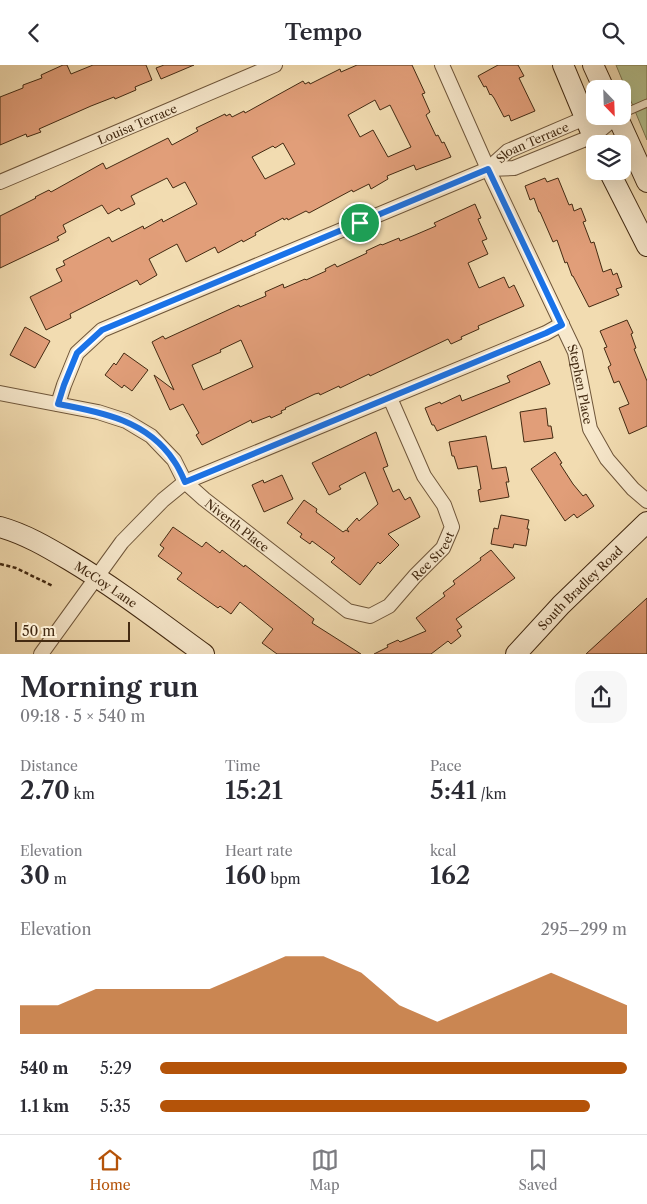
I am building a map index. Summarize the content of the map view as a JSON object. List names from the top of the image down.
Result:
{
  "streets": {
    "street": [
      "Louisa Terrace",
      "Sloan Terrace",
      "Stephen Place",
      "Niverth Place",
      "Ree Street",
      "McCoy Lane",
      "South Bradley Road"
    ]
  },
  "crossings": [
    ["Sloan Terrace", "Stephen Place"],
    ["Sloan Terrace", "Niverth Place"],
    ["Niverth Place", "Ree Street"]
  ],
  "scale_bar": "50 m",
  "north": "bottom right",
  "page": {
    "header": "Tempo",
    "scale": "50 m",
    "heading": ["Morning run", "09:18 · 5 × 540 m"],
    "stats": [
      ["Distance", "2.70 km"],
      ["Time", "15:21"],
      ["Pace", "5:41 /km"],
      ["Elevation", "30 m"],
      ["Heart rate", "160 bpm"],
      ["kcal", "162"]
    ],
    "chart": ["Elevation", "295–299 m"],
    "list": [
      {
        "name": "540 m",
        "note": "5:29"
      },
      {
        "name": "1.1 km",
        "note": "5:35"
      }
    ],
    "tabs": ["Home", "Map", "Saved"]
  }
}
